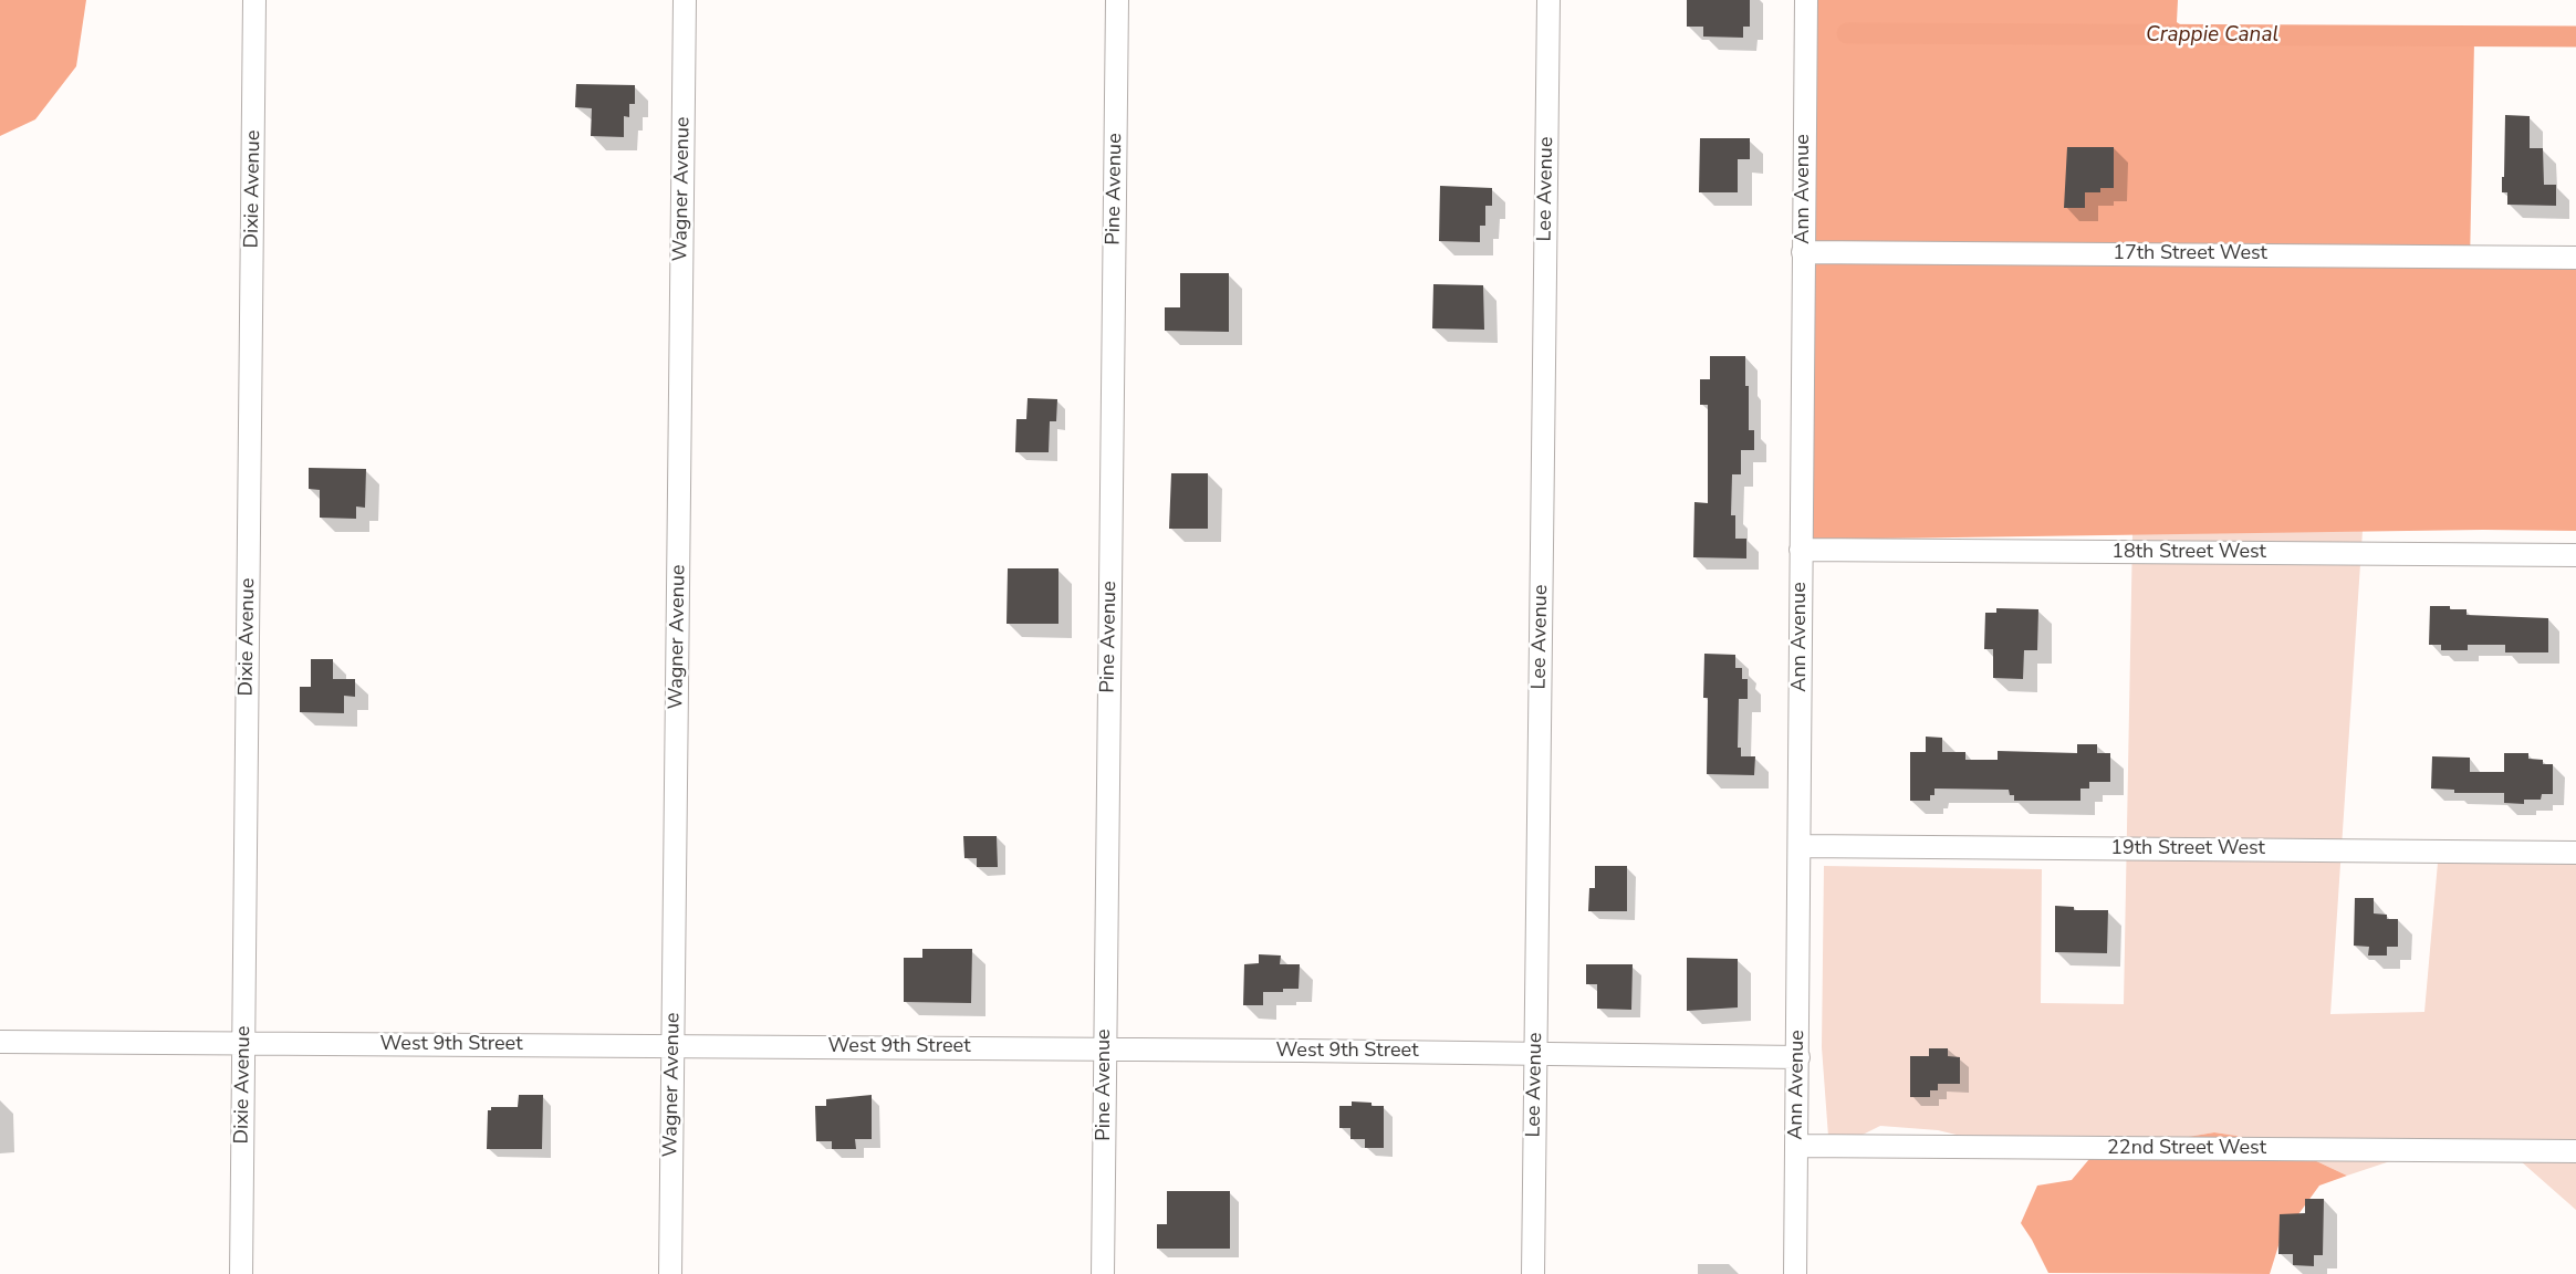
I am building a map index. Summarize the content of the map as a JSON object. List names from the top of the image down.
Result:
{
  "streets": {
    "street": [
      "Dixie Avenue",
      "Wagner Avenue",
      "Pine Avenue",
      "Lee Avenue",
      "Ann Avenue",
      "17th Street West",
      "18th Street West",
      "19th Street West",
      "West 9th Street",
      "22nd Street West"
    ]
  },
  "crossings": [
    ["Dixie Avenue", "West 9th Street"],
    ["Wagner Avenue", "West 9th Street"],
    ["Pine Avenue", "West 9th Street"],
    ["Lee Avenue", "West 9th Street"],
    ["Ann Avenue", "17th Street West"],
    ["Ann Avenue", "18th Street West"],
    ["Ann Avenue", "19th Street West"],
    ["Ann Avenue", "West 9th Street"],
    ["Ann Avenue", "22nd Street West"]
  ],
  "water": ["Crappie Canal"]
}
